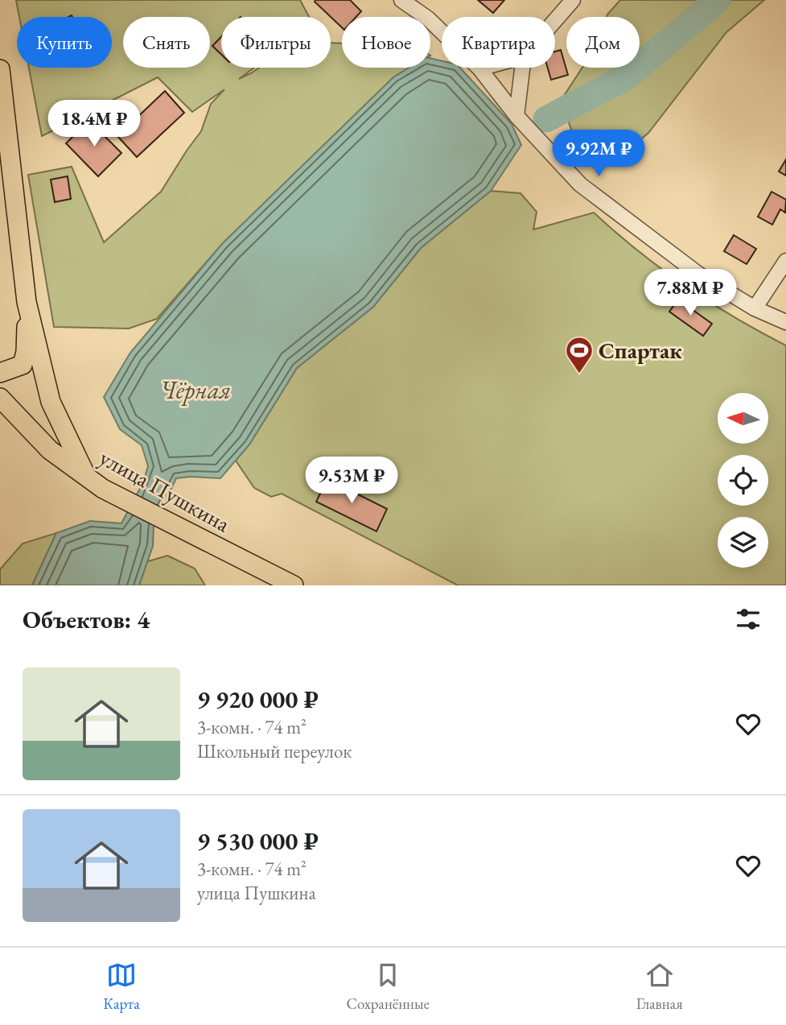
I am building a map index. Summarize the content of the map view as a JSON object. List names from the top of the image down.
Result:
{
  "streets": {
    "main road": ["улица Пушкина"]
  },
  "water": ["Чёрная"],
  "places": {
    "sports": ["Спартак"]
  },
  "north": "left",
  "page": {
    "chip": [
      "Купить",
      "Снять",
      "Фильтры",
      "Новое",
      "Квартира",
      "Дом"
    ],
    "price": [
      "18.4M ₽",
      "9.92M ₽",
      "7.88M ₽",
      "9.53M ₽"
    ],
    "heading": "Объектов: 4",
    "list": [
      {
        "name": "9 920 000 ₽",
        "note": "3-комн. · 74 m² · Школьный переулок"
      },
      {
        "name": "9 530 000 ₽",
        "note": "3-комн. · 74 m² · улица Пушкина"
      }
    ],
    "tabs": ["Карта", "Сохранённые", "Главная"]
  }
}
